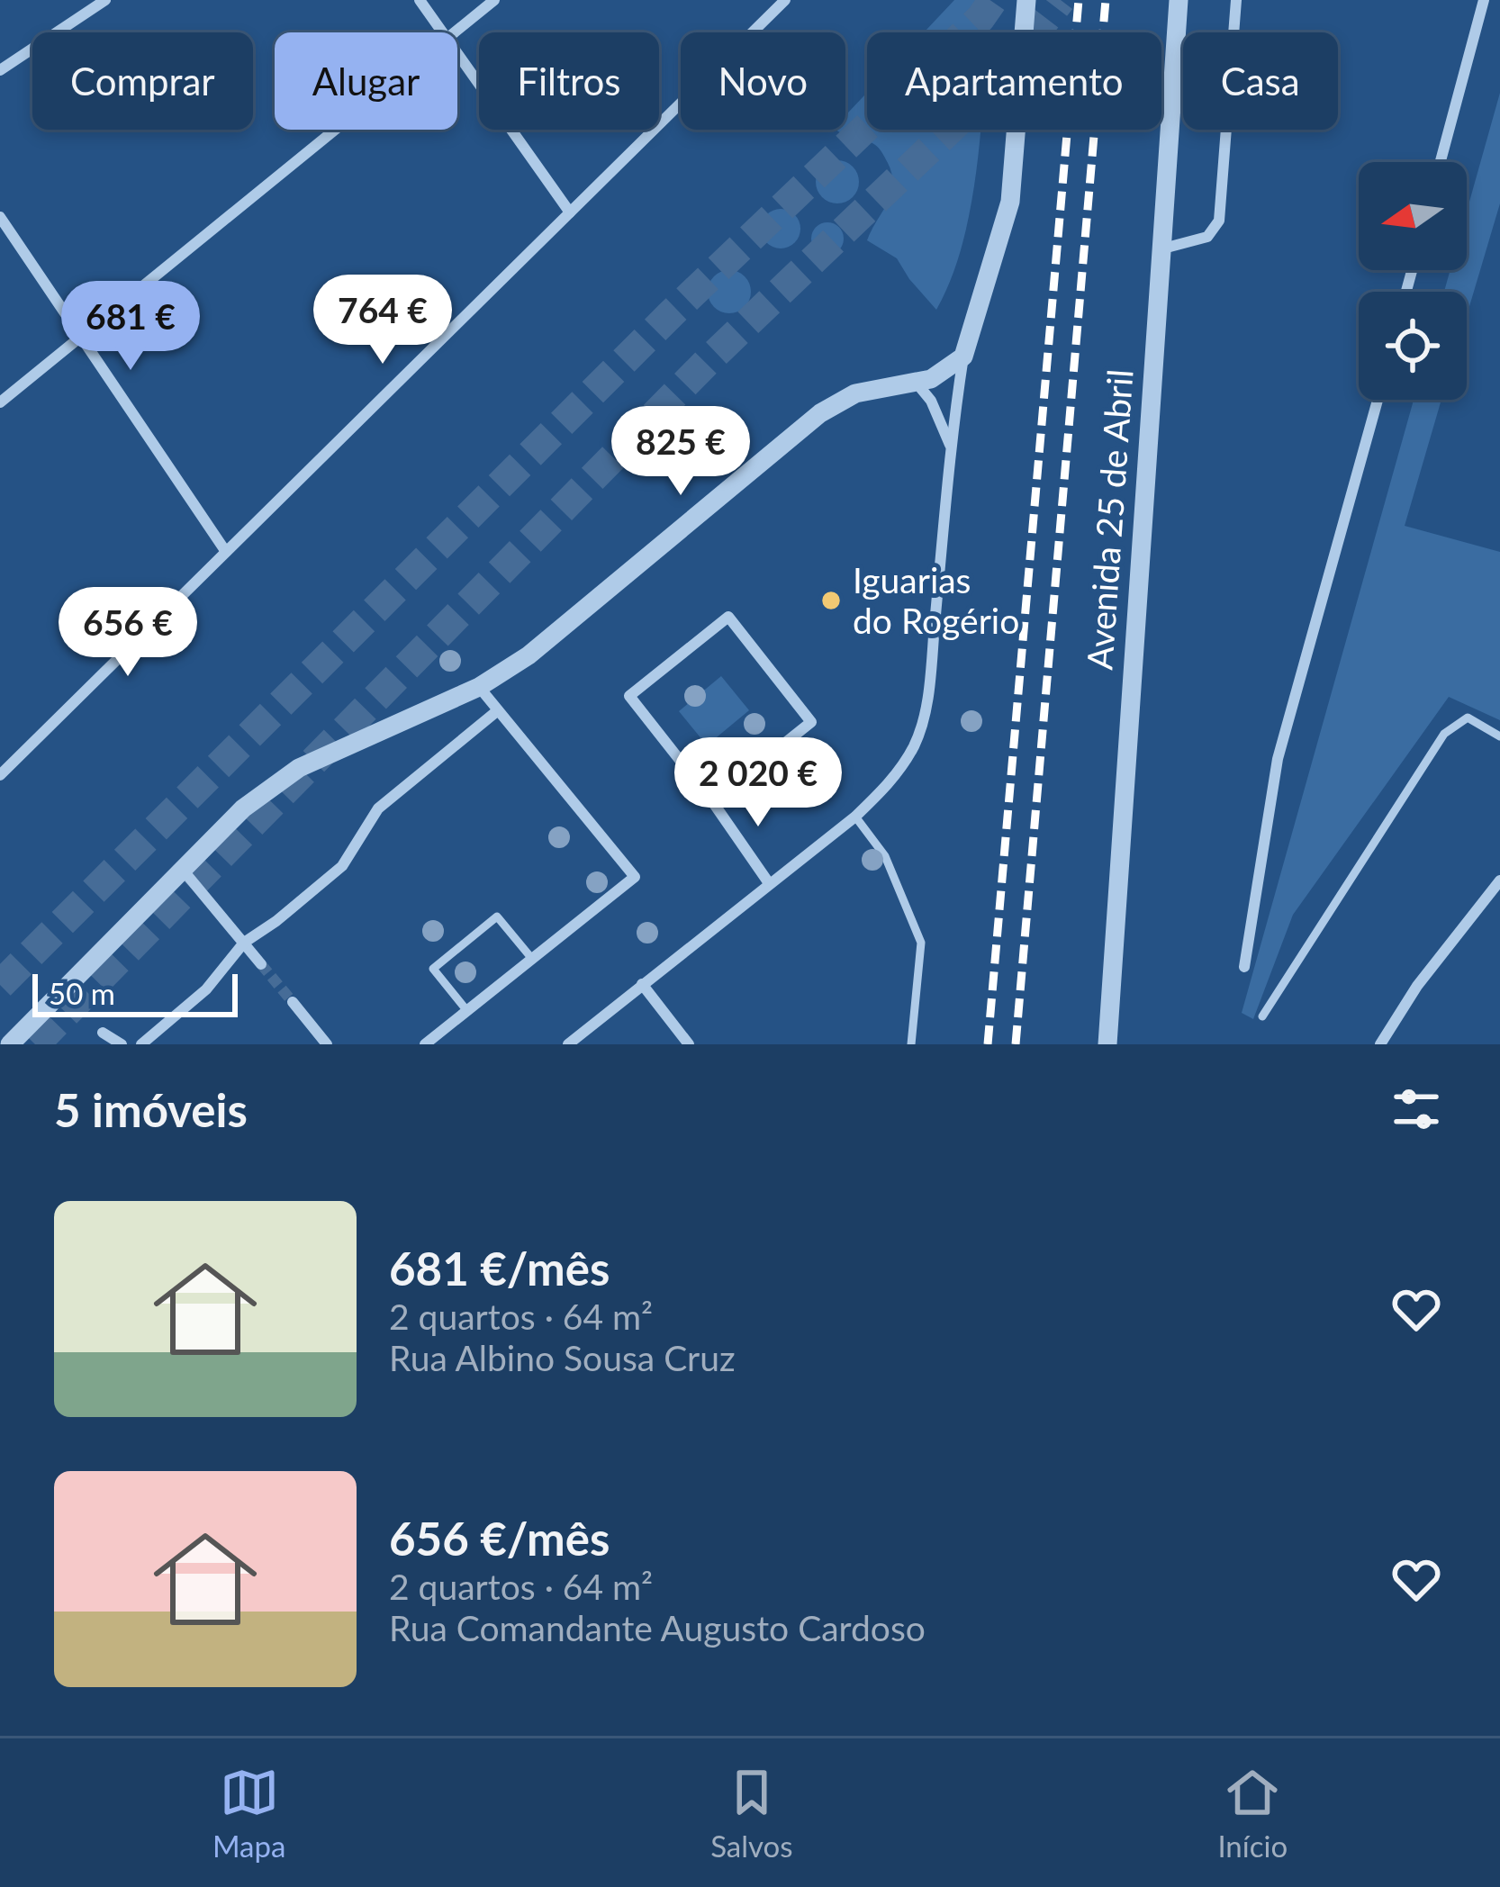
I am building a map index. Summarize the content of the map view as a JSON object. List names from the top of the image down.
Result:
{
  "streets": {
    "street": ["Avenida 25 de Abril"]
  },
  "places": ["Iguarias do Rogério"],
  "scale_bar": "50 m",
  "north": "left",
  "page": {
    "chip": [
      "Comprar",
      "Alugar",
      "Filtros",
      "Novo",
      "Apartamento",
      "Casa"
    ],
    "price": [
      "764 €",
      "681 €",
      "825 €",
      "656 €",
      "2 020 €"
    ],
    "scale": "50 m",
    "heading": "5 imóveis",
    "list": [
      {
        "name": "681 €/mês",
        "note": "2 quartos · 64 m² · Rua Albino Sousa Cruz"
      },
      {
        "name": "656 €/mês",
        "note": "2 quartos · 64 m² · Rua Comandante Augusto Cardoso"
      }
    ],
    "tabs": ["Mapa", "Salvos", "Início"]
  }
}
